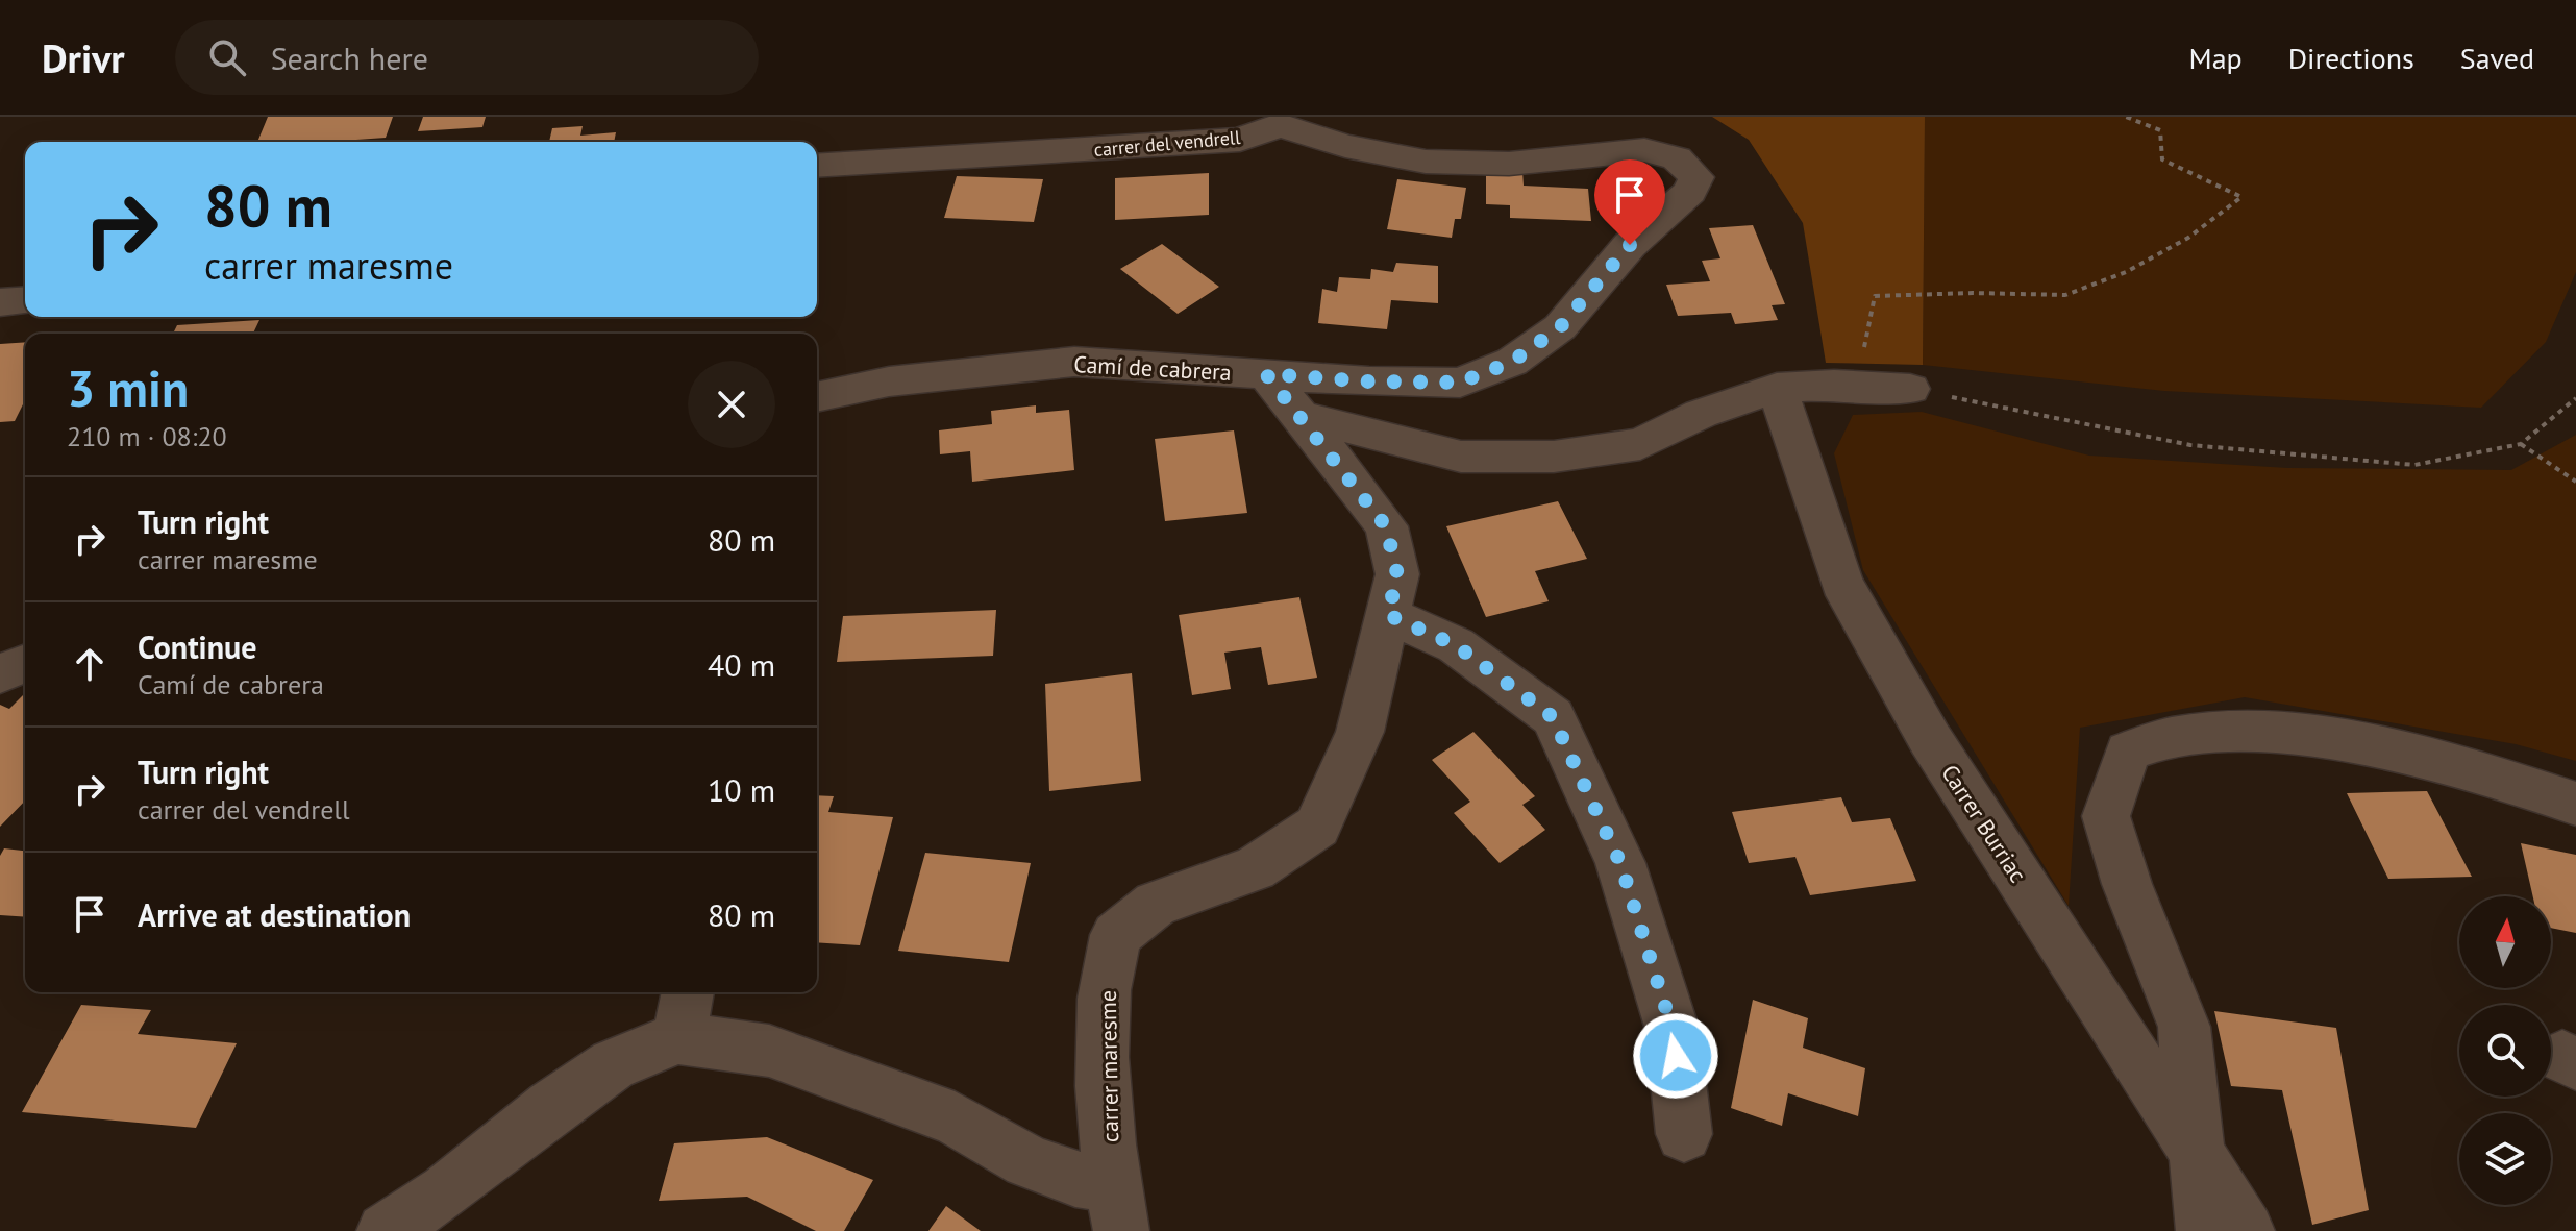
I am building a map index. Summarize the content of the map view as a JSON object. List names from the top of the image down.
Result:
{
  "streets": {
    "street": [
      "carrer del vendrell",
      "Camí de cabrera",
      "Carrer Burriac",
      "carrer maresme"
    ]
  },
  "crossings": [
    ["carrer del vendrell", "Camí de cabrera"]
  ],
  "north": "top",
  "page": {
    "header": "Drivr",
    "search": "Search here",
    "nav": ["Map", "Directions", "Saved"],
    "turn": ["80 m", "carrer maresme"],
    "heading": ["3 min", "210 m · 08:20"],
    "list": [
      {
        "name": "Turn right",
        "note": "carrer maresme",
        "value": "80 m"
      },
      {
        "name": "Continue",
        "note": "Camí de cabrera",
        "value": "40 m"
      },
      {
        "name": "Turn right",
        "note": "carrer del vendrell",
        "value": "10 m"
      },
      {
        "name": "Arrive at destination",
        "value": "80 m"
      }
    ]
  }
}
